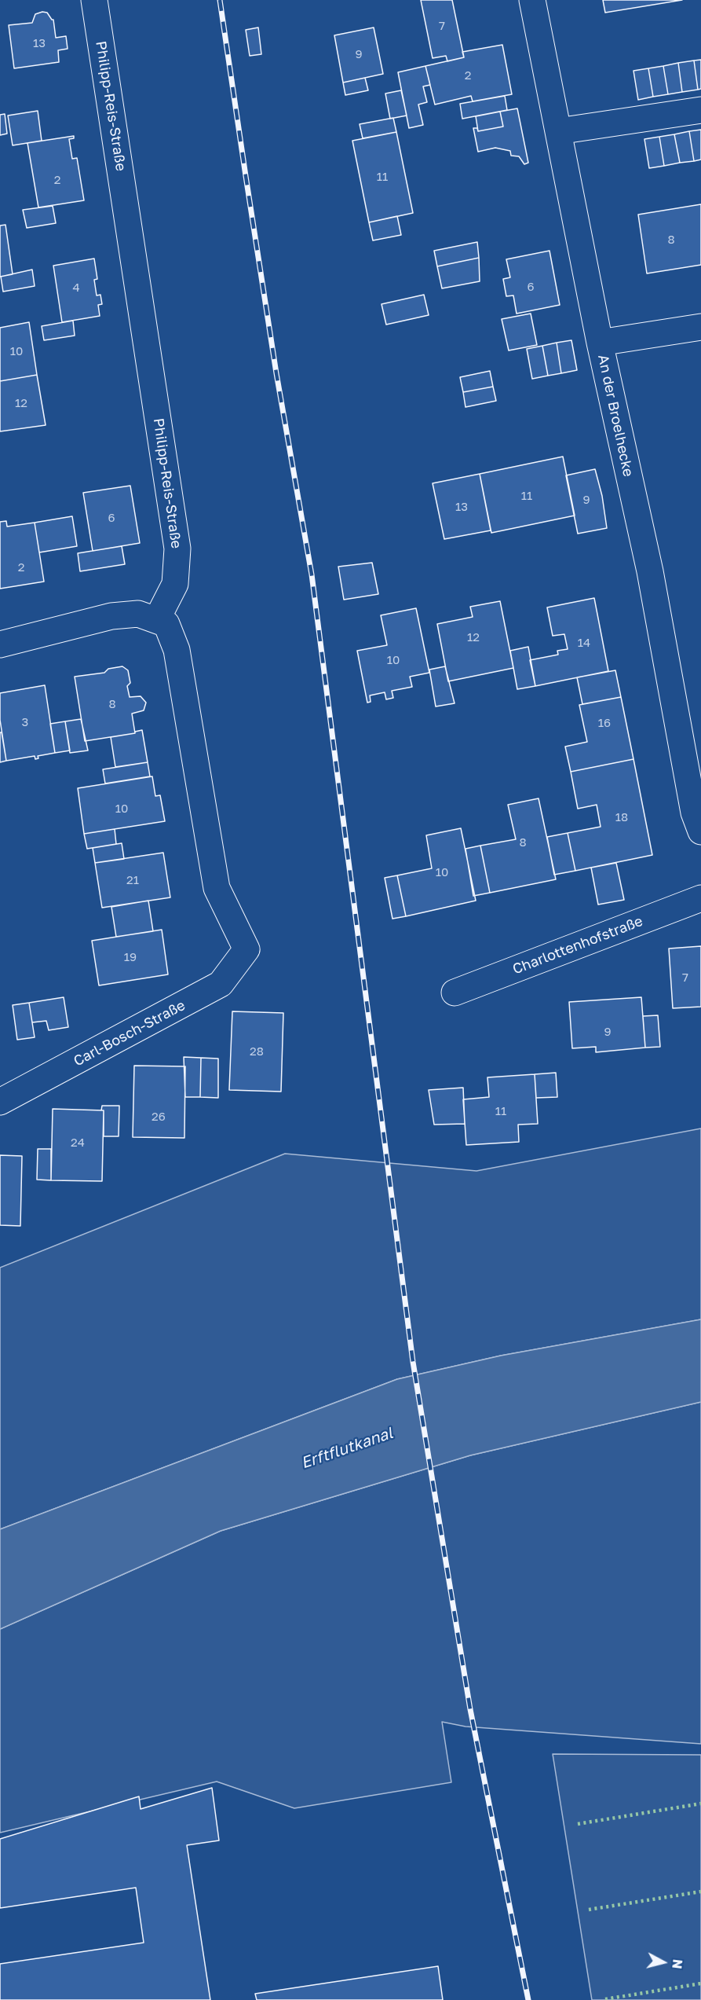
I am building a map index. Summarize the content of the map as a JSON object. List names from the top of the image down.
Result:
{
  "streets": {
    "street": [
      "Philipp-Reis-Straße",
      "An der Broelhecke",
      "Charlottenhofstraße",
      "Carl-Bosch-Straße"
    ]
  },
  "crossings": [
    ["Philipp-Reis-Straße", "Carl-Bosch-Straße"]
  ],
  "water": ["Erftflutkanal"],
  "house_numbers": [
    "7",
    "13",
    "9",
    "2",
    "11",
    "2",
    "8",
    "6",
    "4",
    "10",
    "12",
    "11",
    "9",
    "13",
    "6",
    "2",
    "12",
    "14",
    "10",
    "8",
    "3",
    "16",
    "10",
    "18",
    "8",
    "10",
    "21",
    "19",
    "7",
    "9",
    "28",
    "11",
    "26",
    "24"
  ],
  "north": "right"
}
